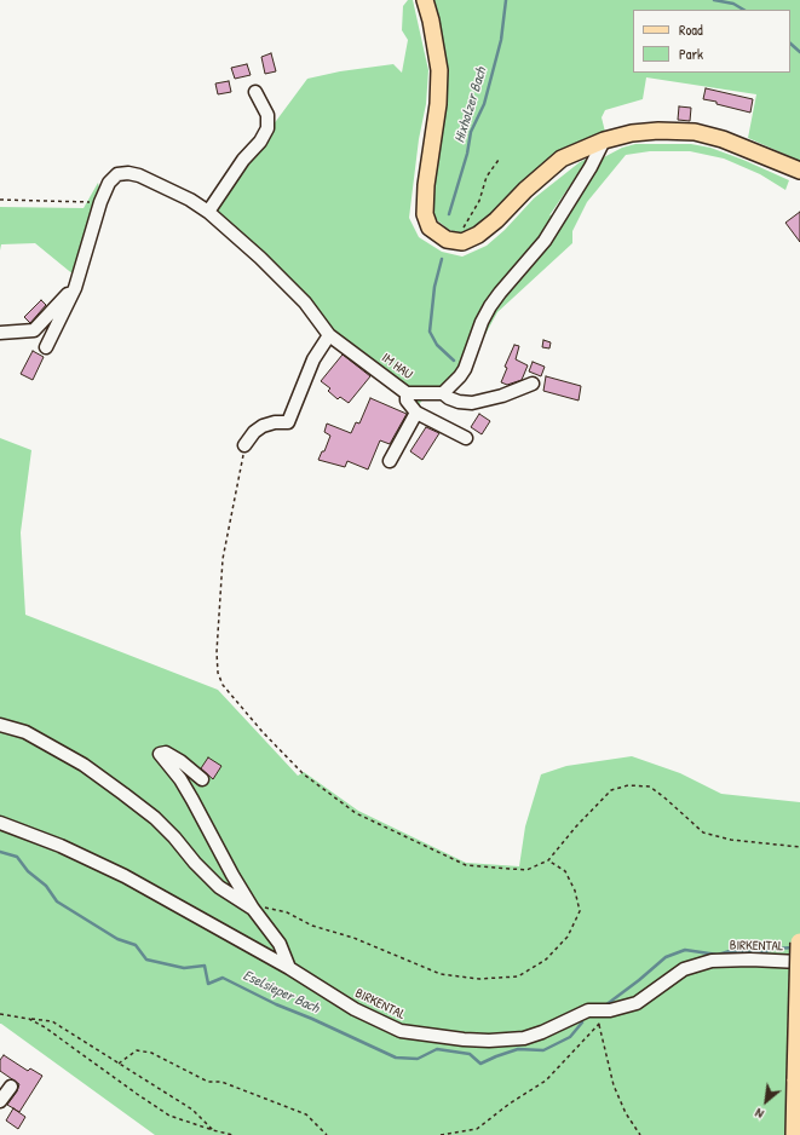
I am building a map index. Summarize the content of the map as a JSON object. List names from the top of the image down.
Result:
{
  "streets": {
    "lane": ["IM HAU", "BIRKENTAL"]
  },
  "water": ["Hixholzer Bach", "Eselsieper Bach"],
  "legend": ["Road", "Park"],
  "north": "bottom left"
}
